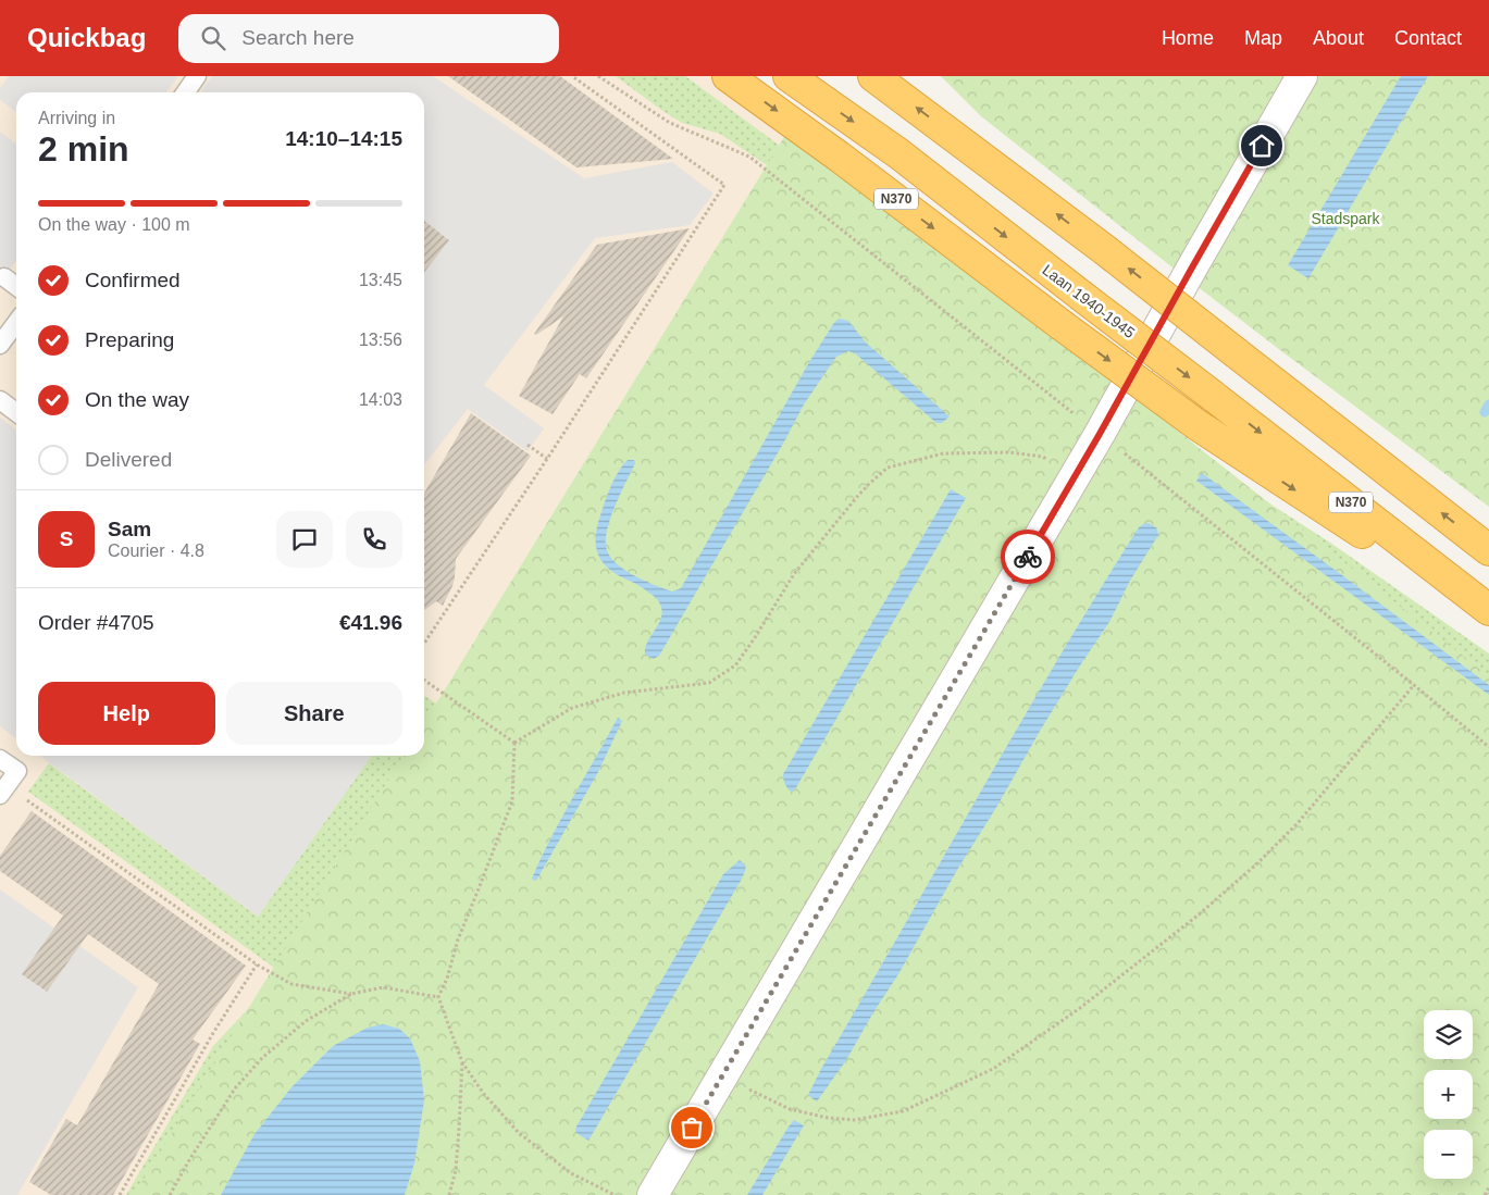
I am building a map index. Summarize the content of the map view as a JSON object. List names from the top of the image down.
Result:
{
  "streets": {
    "highway": ["N370", "Laan 1940-1945"]
  },
  "parks": ["Stadspark"],
  "page": {
    "header": "Quickbag",
    "search": "Search here",
    "nav": [
      "Home",
      "Map",
      "About",
      "Contact"
    ],
    "heading": ["2 min", "Arriving in", "14:10–14:15"],
    "panel": [
      "Sam",
      "Courier · 4.8",
      "Order #4705",
      "€41.96"
    ],
    "bar": "On the way · 100 m",
    "list": [
      ["Confirmed", "13:45"],
      ["Preparing", "13:56"],
      ["On the way", "14:03"],
      "Delivered"
    ],
    "round": "S",
    "buttons": ["Help", "Share"],
    "map_buttons": ["+", "−"]
  }
}
